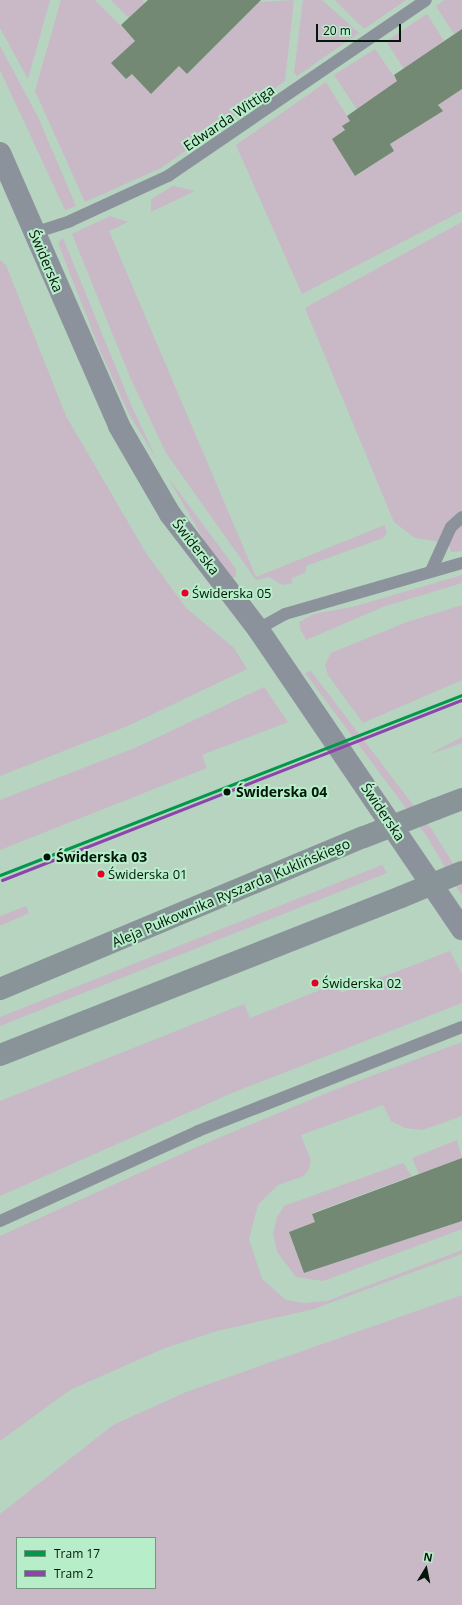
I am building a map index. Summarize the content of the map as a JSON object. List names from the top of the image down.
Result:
{
  "streets": {
    "main road": ["Aleja Pułkownika Ryszarda Kuklińskiego"],
    "street": ["Świderska"],
    "lane": ["Edwarda Wittiga"]
  },
  "crossings": [
    ["Edwarda Wittiga", "Świderska"]
  ],
  "places": [
    "Świderska 05",
    "Świderska 04",
    "Świderska 03",
    "Świderska 01",
    "Świderska 02"
  ],
  "lines": ["tram line 17", "tram line 2"],
  "legend": ["Tram 17", "Tram 2"],
  "scale_bar": "20 m",
  "north": "top"
}
